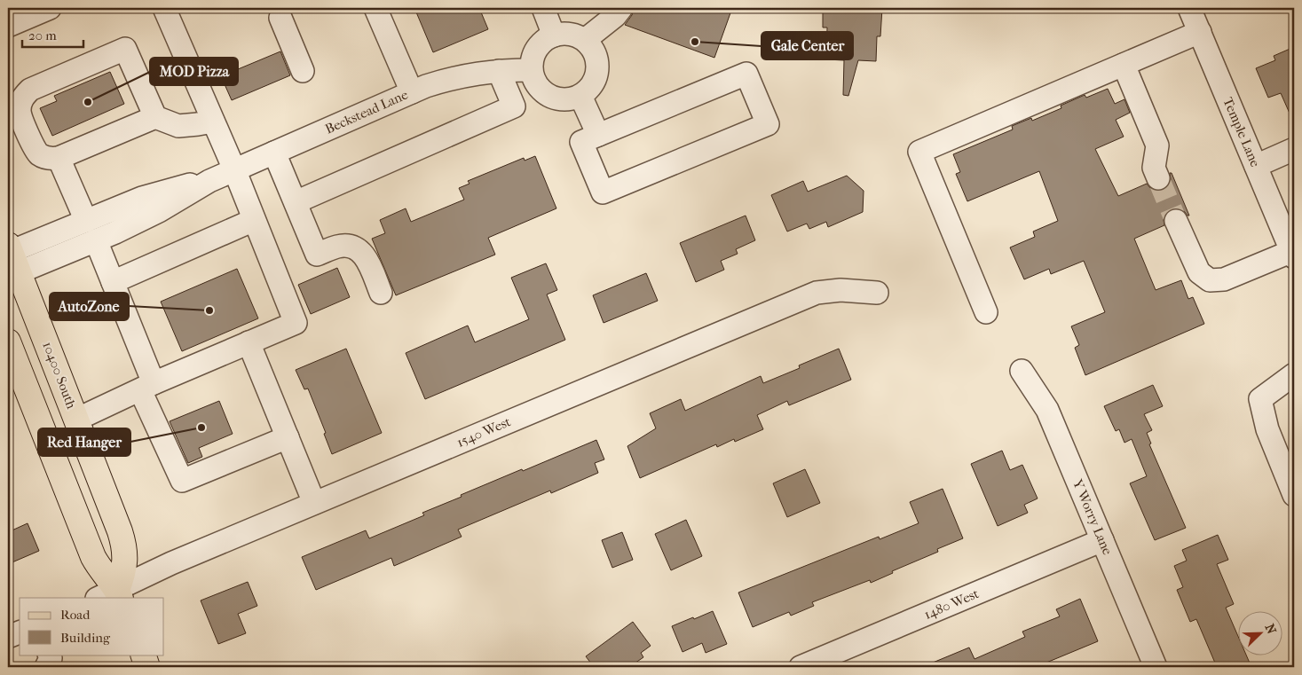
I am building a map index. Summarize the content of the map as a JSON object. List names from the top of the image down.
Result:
{
  "streets": {
    "main road": ["10400 South"],
    "street": [
      "Beckstead Lane",
      "Temple Lane",
      "1540 West",
      "Y Worry Lane",
      "1480 West"
    ]
  },
  "crossings": [
    ["Beckstead Lane", "10400 South"],
    ["10400 South", "1540 West"],
    ["Y Worry Lane", "1480 West"]
  ],
  "places": [
    "Gale Center",
    "MOD Pizza",
    "AutoZone",
    "Red Hanger"
  ],
  "legend": ["Road", "Building"],
  "scale_bar": "20 m",
  "north": "top right"
}
